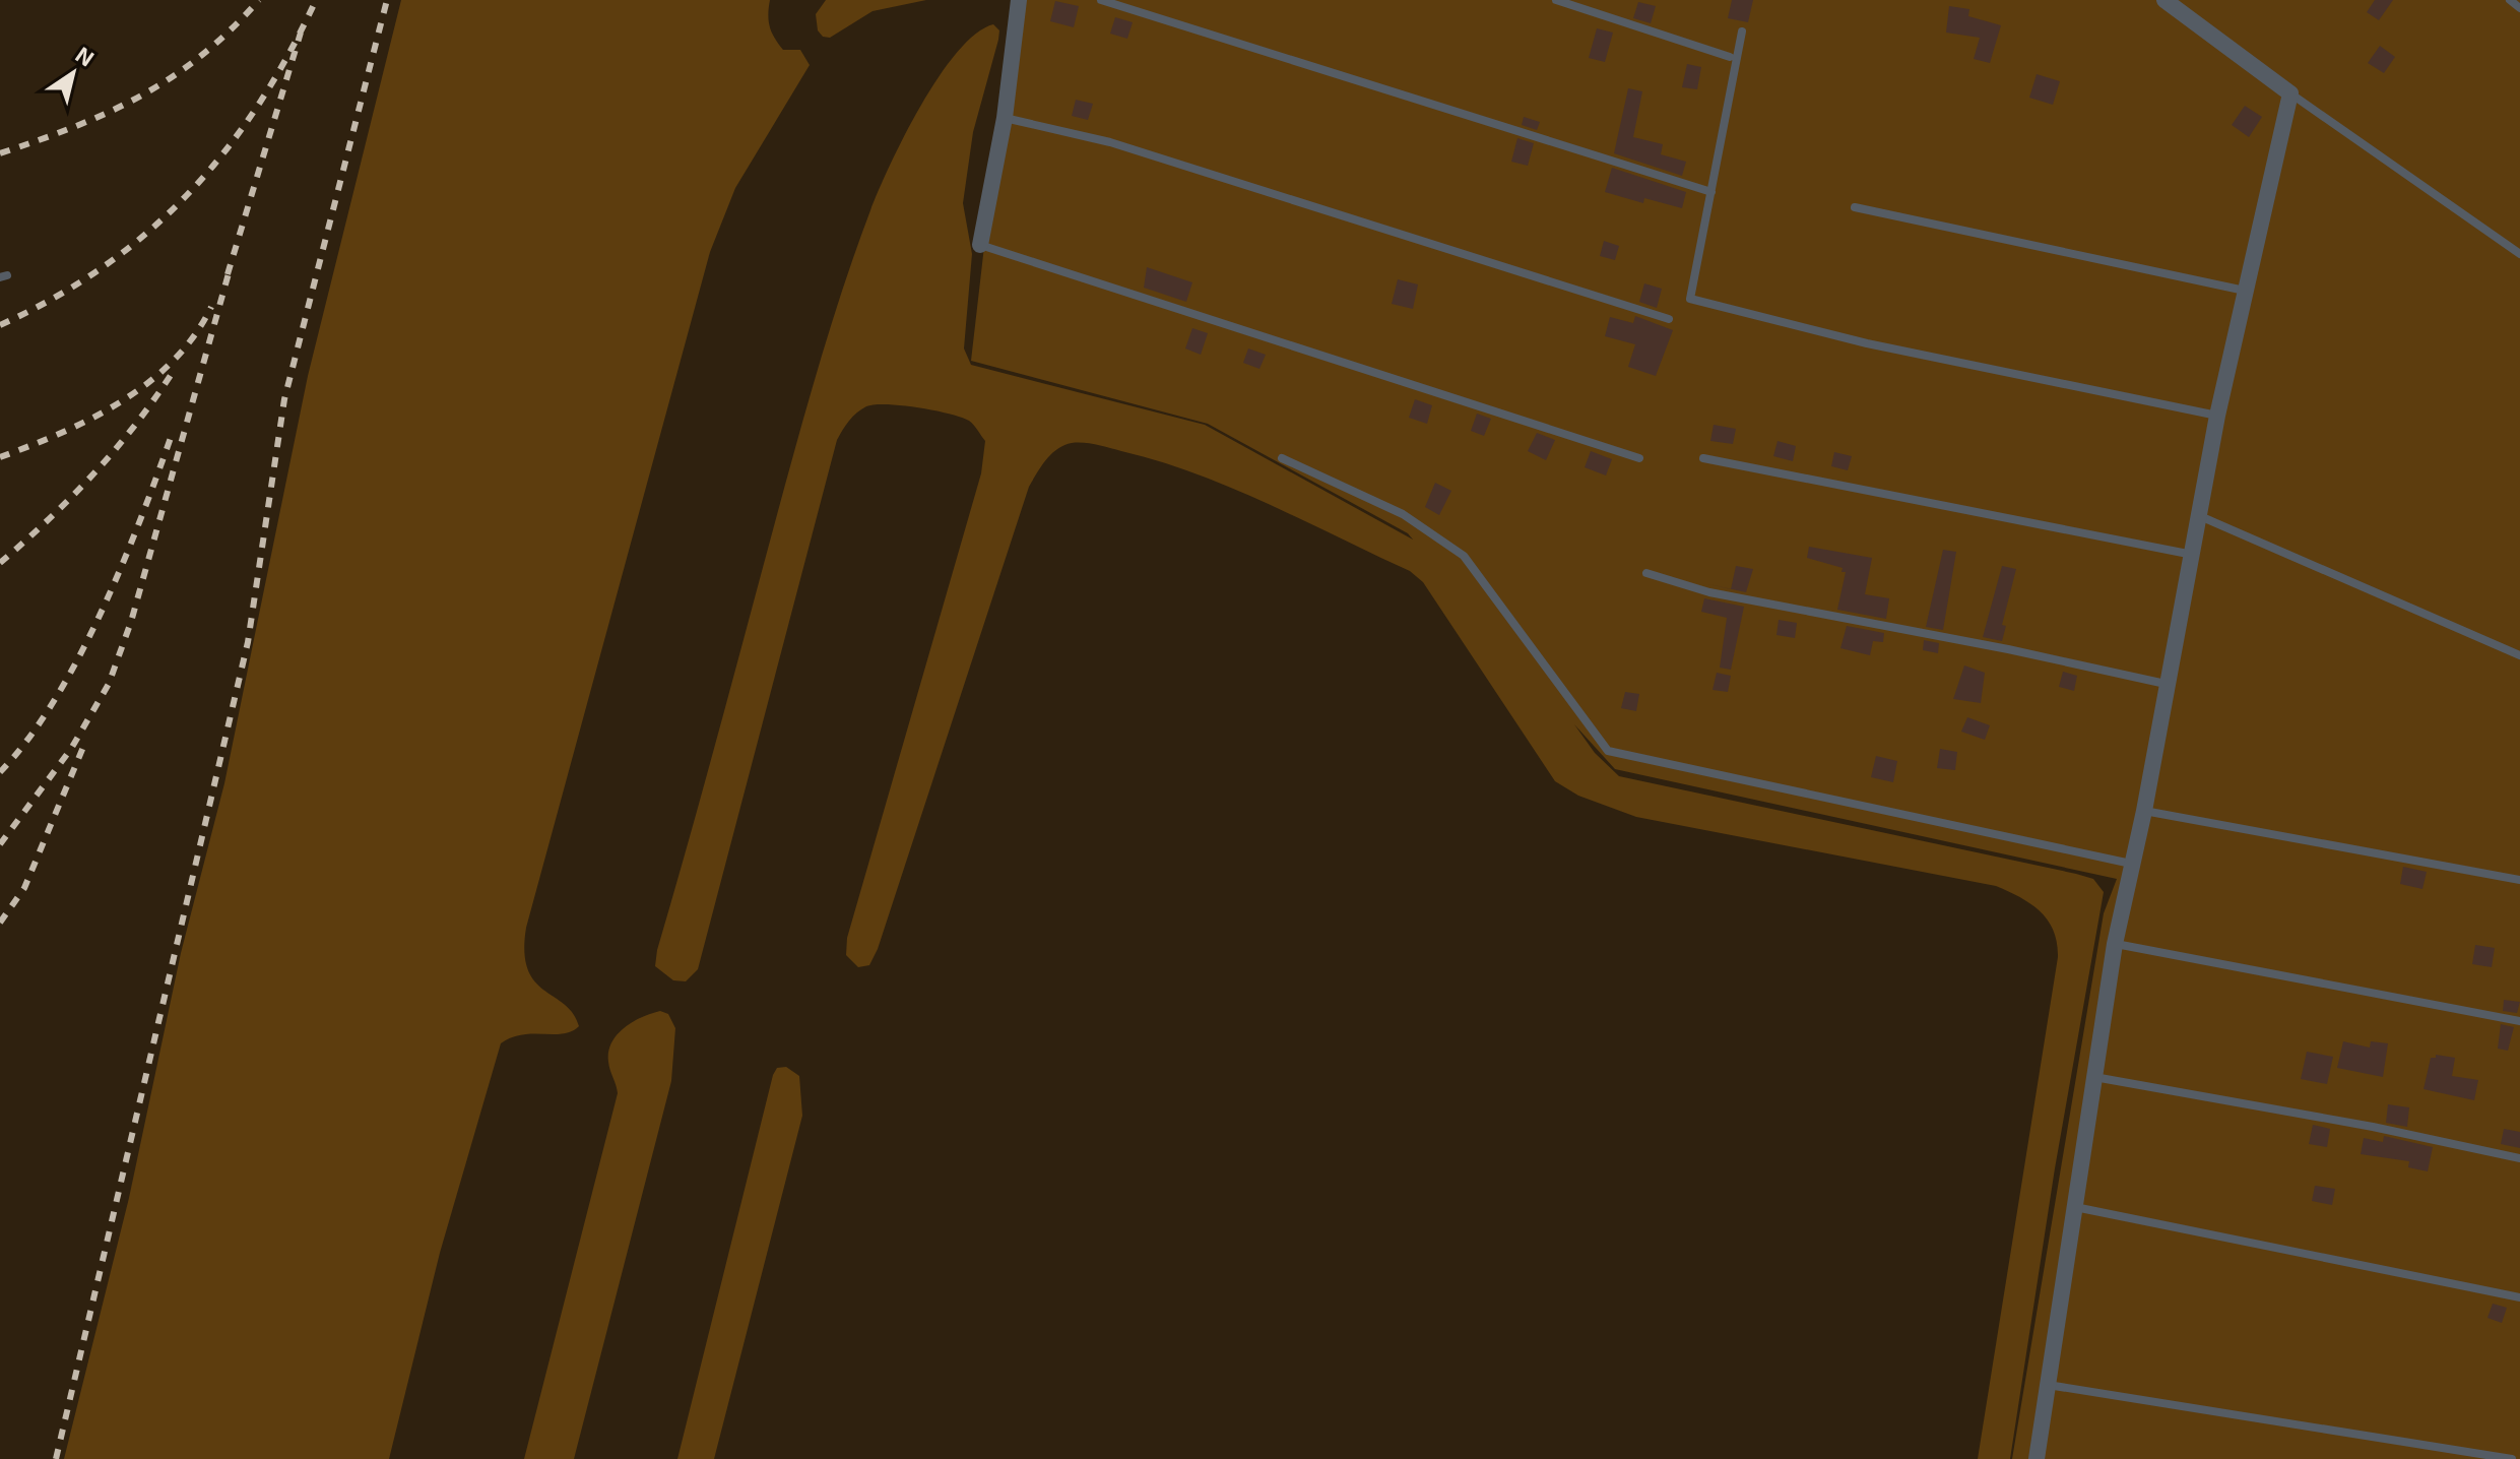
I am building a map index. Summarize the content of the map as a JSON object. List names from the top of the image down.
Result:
{
  "north": "top right"
}
